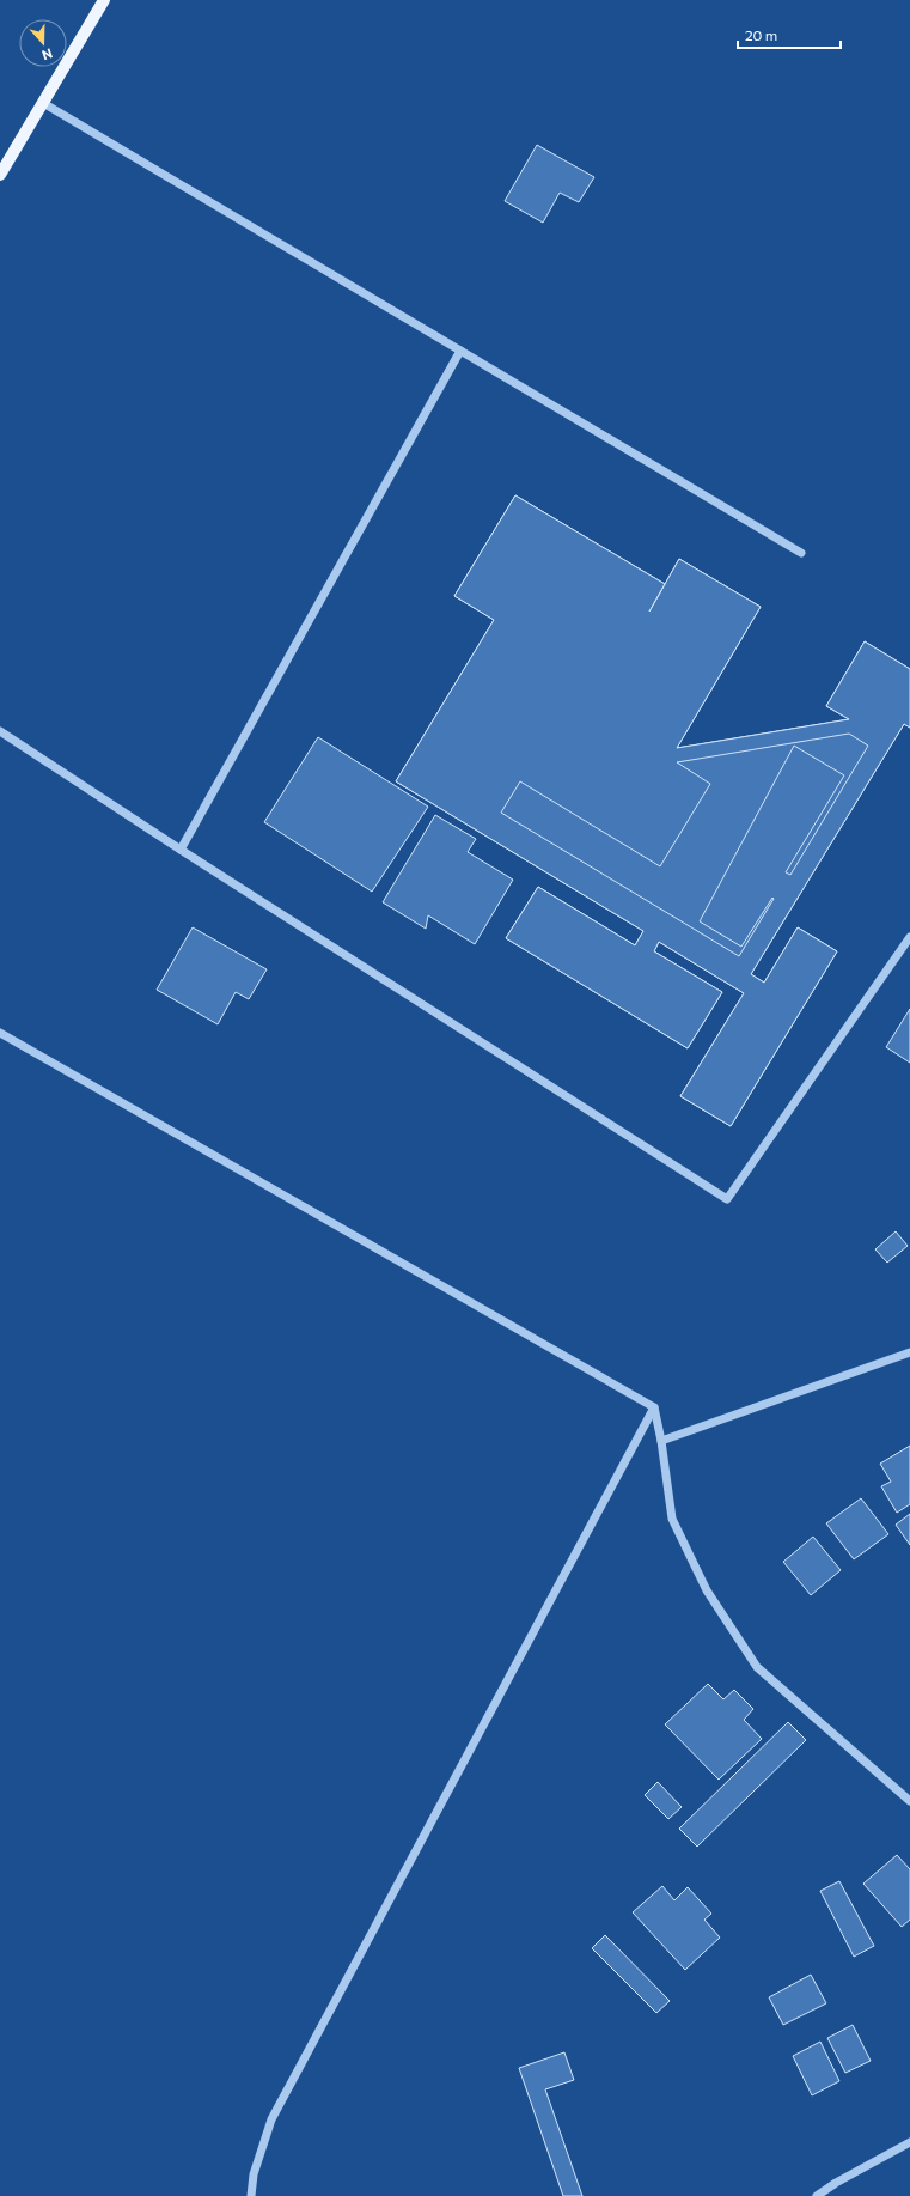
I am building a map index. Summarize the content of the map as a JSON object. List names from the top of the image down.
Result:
{
  "scale_bar": "20 m",
  "north": "bottom"
}
